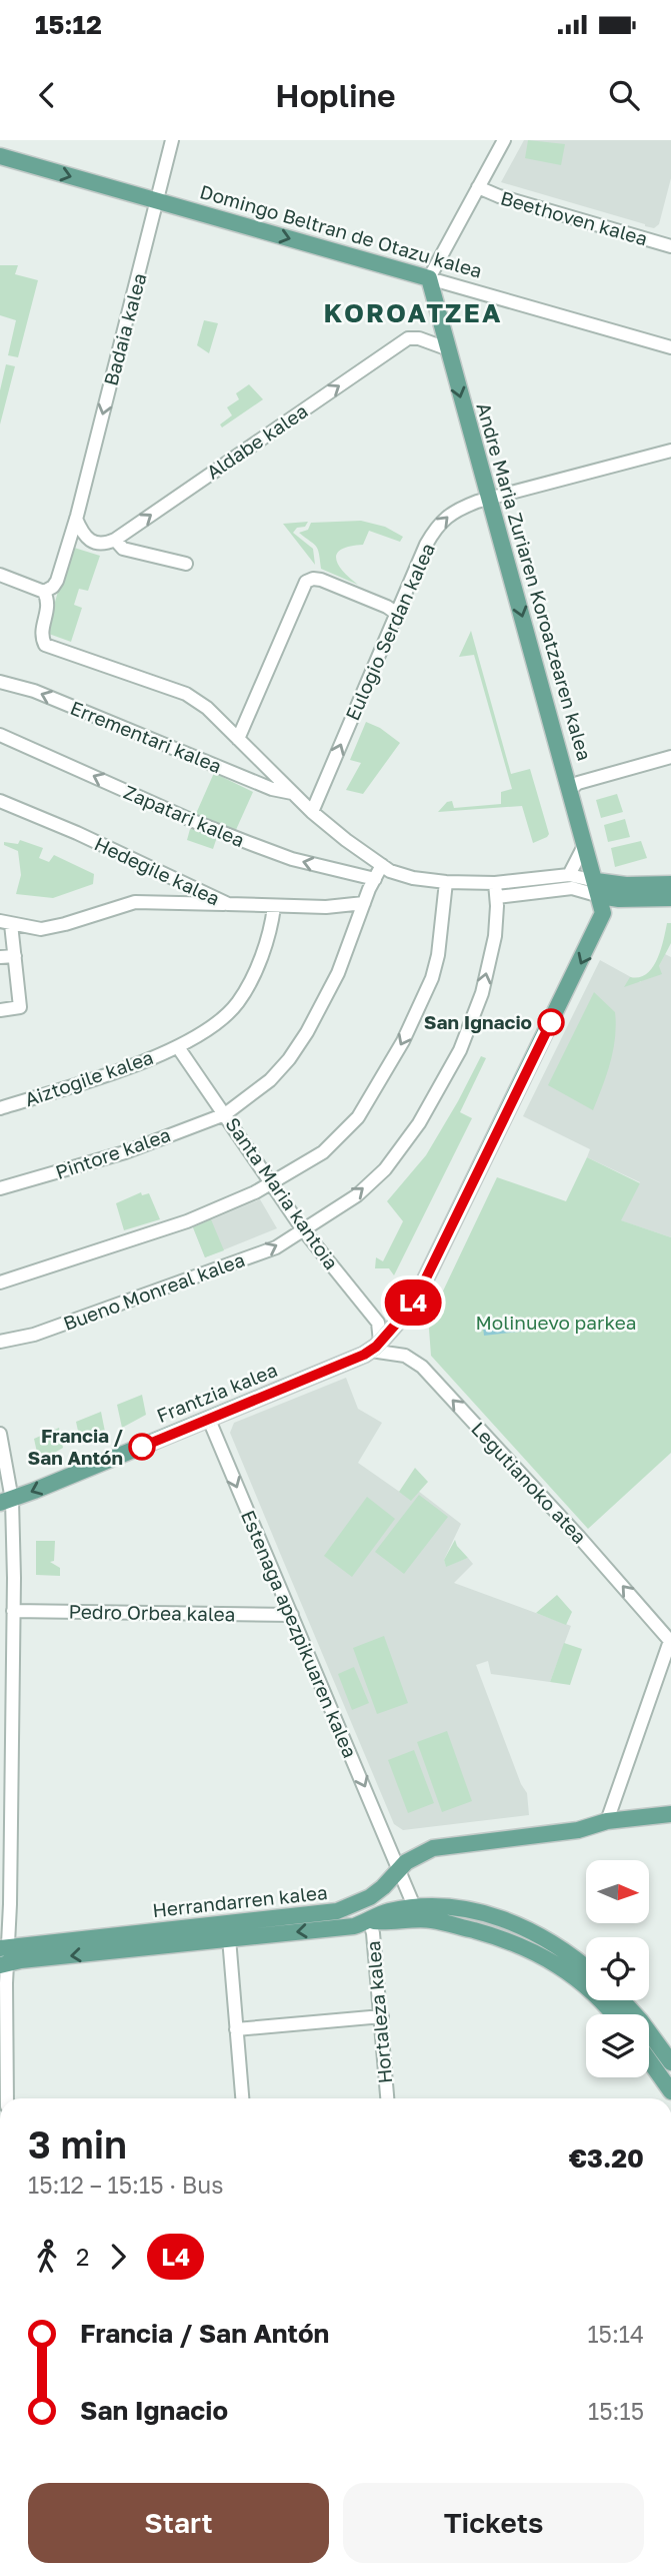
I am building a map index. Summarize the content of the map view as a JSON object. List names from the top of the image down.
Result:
{
  "streets": {
    "main road": [
      "Domingo Beltran de Otazu kalea",
      "Andre Maria Zuriaren Koroatzearen kalea",
      "Frantzia kalea",
      "Herrandarren kalea"
    ],
    "street": [
      "Beethoven kalea",
      "Badaia kalea",
      "Aldabe kalea",
      "Eulogio Serdan kalea",
      "Errementari kalea",
      "Zapatari kalea",
      "Hedegile kalea",
      "Aiztogile kalea",
      "Pintore kalea",
      "Santa Maria kantoia",
      "Bueno Monreal kalea",
      "Legutianoko atea",
      "Pedro Orbea kalea",
      "Estenaga apezpikuaren kalea",
      "Hortaleza kalea"
    ]
  },
  "crossings": [
    ["Domingo Beltran de Otazu kalea", "Badaia kalea"],
    ["Domingo Beltran de Otazu kalea", "Andre Maria Zuriaren Koroatzearen kalea"],
    ["Aldabe kalea", "Andre Maria Zuriaren Koroatzearen kalea"],
    ["Andre Maria Zuriaren Koroatzearen kalea", "Eulogio Serdan kalea"],
    ["Andre Maria Zuriaren Koroatzearen kalea", "Santa Maria kantoia"],
    ["Andre Maria Zuriaren Koroatzearen kalea", "Frantzia kalea"],
    ["Andre Maria Zuriaren Koroatzearen kalea", "Legutianoko atea"],
    ["Zapatari kalea", "Pintore kalea"],
    ["Hedegile kalea", "Aiztogile kalea"],
    ["Hedegile kalea", "Pintore kalea"],
    ["Aiztogile kalea", "Santa Maria kantoia"],
    ["Pintore kalea", "Santa Maria kantoia"],
    ["Santa Maria kantoia", "Bueno Monreal kalea"],
    ["Santa Maria kantoia", "Frantzia kalea"],
    ["Santa Maria kantoia", "Legutianoko atea"],
    ["Frantzia kalea", "Legutianoko atea"],
    ["Frantzia kalea", "Estenaga apezpikuaren kalea"],
    ["Pedro Orbea kalea", "Estenaga apezpikuaren kalea"],
    ["Estenaga apezpikuaren kalea", "Herrandarren kalea"],
    ["Herrandarren kalea", "Hortaleza kalea"]
  ],
  "one_way": [
    "Domingo Beltran de Otazu kalea",
    "Badaia kalea",
    "Aldabe kalea",
    "Andre Maria Zuriaren Koroatzearen kalea",
    "Eulogio Serdan kalea",
    "Frantzia kalea",
    "Legutianoko atea",
    "Estenaga apezpikuaren kalea"
  ],
  "districts": ["KOROATZEA"],
  "parks": ["Molinuevo parkea"],
  "places": ["San Ignacio", "Francia / San Antón"],
  "lines": ["bus line L4"],
  "north": "right",
  "page": {
    "status": "15:12",
    "header": "Hopline",
    "on_map": "L4",
    "heading": ["3 min", "15:12 – 15:15 · Bus", "€3.20"],
    "legs": ["2", "L4"],
    "list": [
      {
        "name": "Francia / San Antón",
        "value": "15:14"
      },
      {
        "name": "San Ignacio",
        "value": "15:15"
      }
    ],
    "buttons": ["Start", "Tickets"]
  }
}
